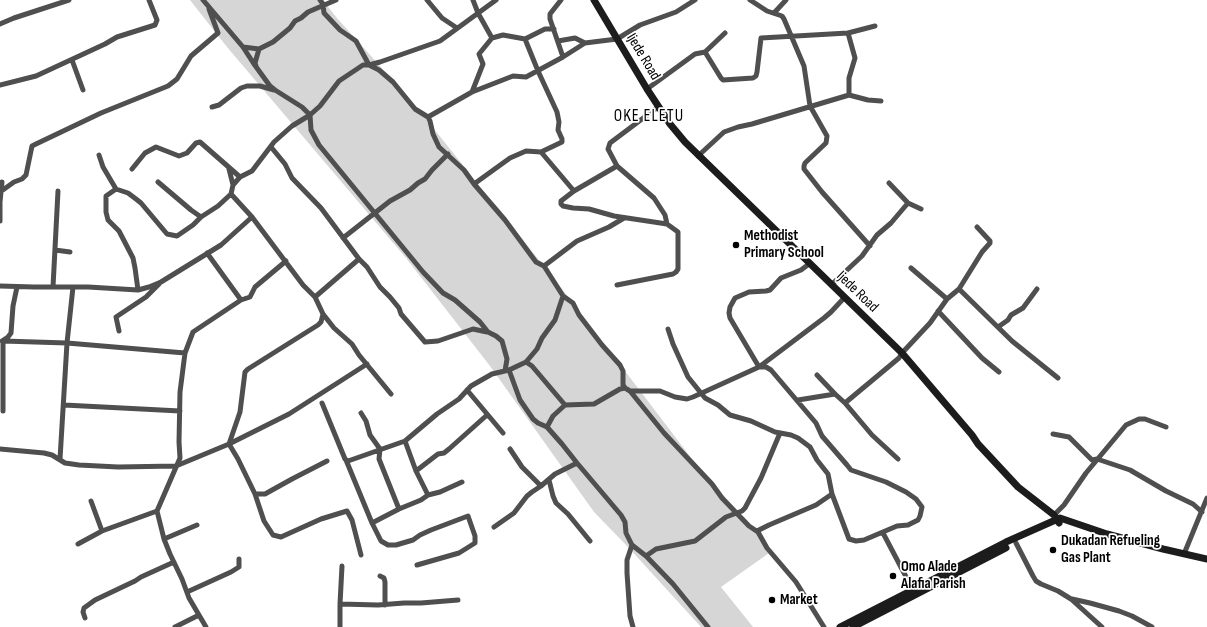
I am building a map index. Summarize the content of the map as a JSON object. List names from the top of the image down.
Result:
{
  "streets": {
    "main road": ["Ijede Road"]
  },
  "districts": ["OKE ELETU"],
  "places": [
    "Methodist Primary School",
    "Dukadan Refueling Gas Plant",
    "Omo Alade Alafia Parish",
    "Market"
  ]
}
